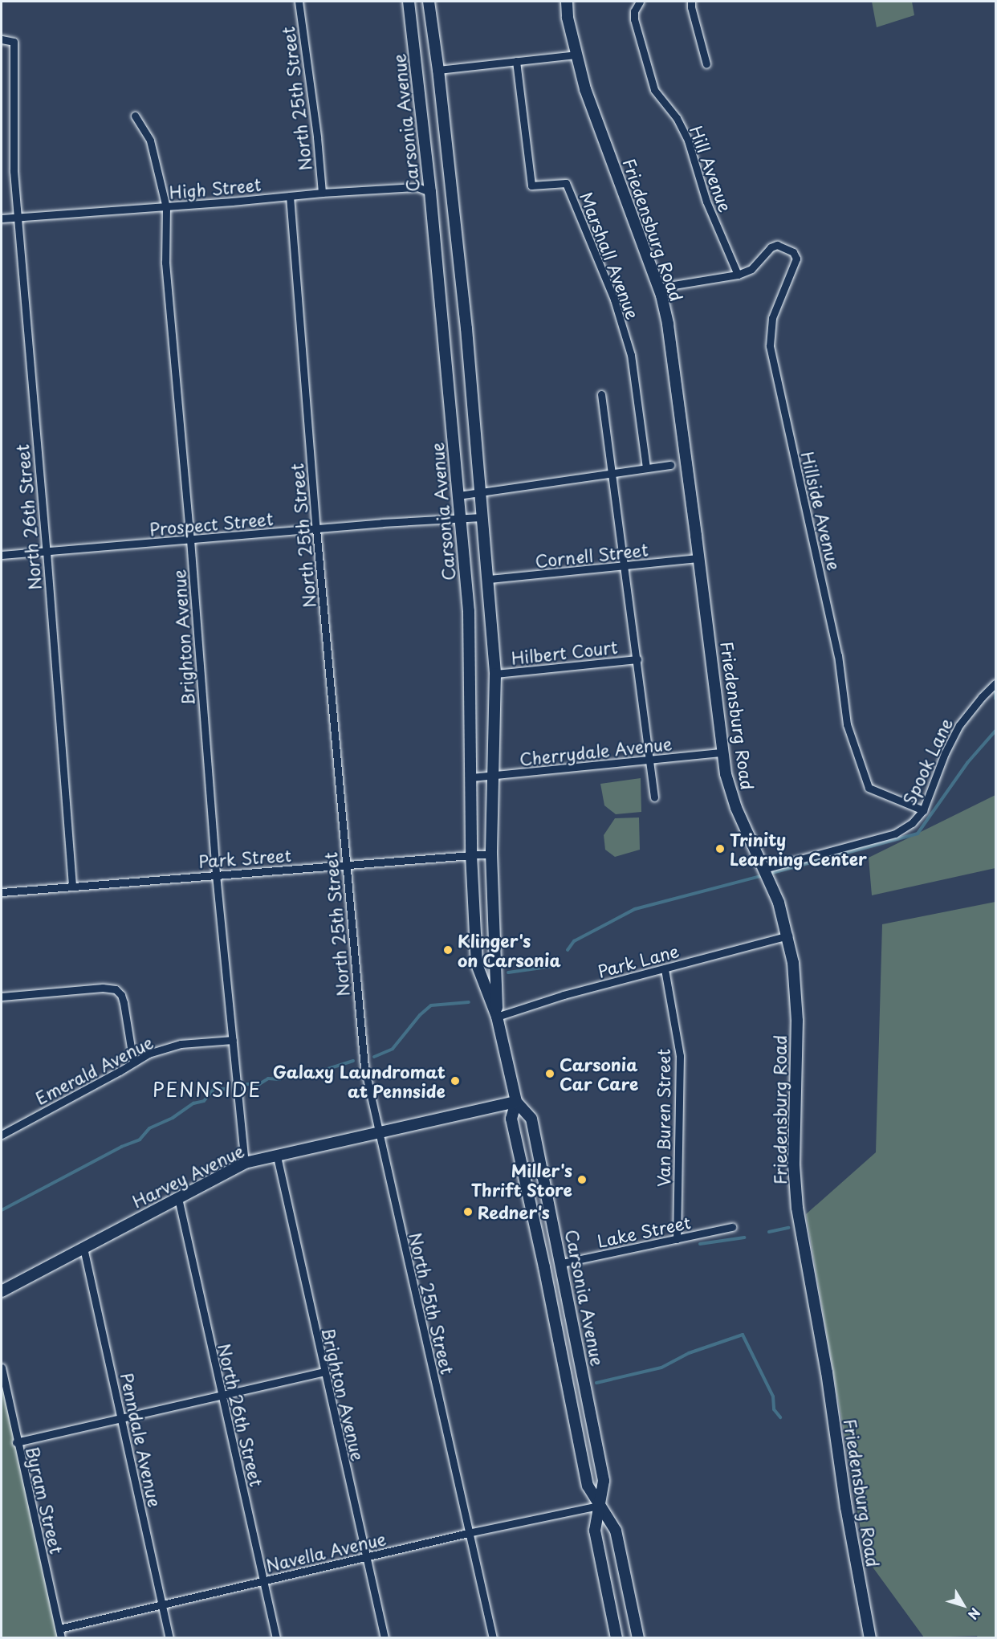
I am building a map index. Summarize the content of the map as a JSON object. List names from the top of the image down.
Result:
{
  "streets": {
    "street": [
      "North 25th Street",
      "Carsonia Avenue",
      "Hill Avenue",
      "High Street",
      "Friedensburg Road",
      "Marshall Avenue",
      "Hillside Avenue",
      "North 26th Street",
      "Prospect Street",
      "Cornell Street",
      "Brighton Avenue",
      "Hilbert Court",
      "Cherrydale Avenue",
      "Spook Lane",
      "Park Street",
      "Park Lane",
      "Emerald Avenue",
      "Van Buren Street",
      "Harvey Avenue",
      "Lake Street",
      "Penndale Avenue",
      "Byram Street",
      "Navella Avenue"
    ]
  },
  "crossings": [
    ["North 25th Street", "High Street"],
    ["North 25th Street", "Prospect Street"],
    ["North 25th Street", "Park Street"],
    ["North 25th Street", "Harvey Avenue"],
    ["North 25th Street", "Navella Avenue"],
    ["Carsonia Avenue", "High Street"],
    ["Carsonia Avenue", "Prospect Street"],
    ["Carsonia Avenue", "Cornell Street"],
    ["Carsonia Avenue", "Hilbert Court"],
    ["Carsonia Avenue", "Cherrydale Avenue"],
    ["Carsonia Avenue", "Park Street"],
    ["Carsonia Avenue", "Park Lane"],
    ["Carsonia Avenue", "Harvey Avenue"],
    ["Carsonia Avenue", "Lake Street"],
    ["Carsonia Avenue", "Navella Avenue"],
    ["Hill Avenue", "Hillside Avenue"],
    ["High Street", "North 26th Street"],
    ["High Street", "Brighton Avenue"],
    ["Friedensburg Road", "Cornell Street"],
    ["Friedensburg Road", "Cherrydale Avenue"],
    ["Friedensburg Road", "Spook Lane"],
    ["Friedensburg Road", "Park Lane"],
    ["Hillside Avenue", "Spook Lane"],
    ["North 26th Street", "Prospect Street"],
    ["North 26th Street", "Park Street"],
    ["North 26th Street", "Harvey Avenue"],
    ["North 26th Street", "Navella Avenue"],
    ["Prospect Street", "Brighton Avenue"],
    ["Brighton Avenue", "Park Street"],
    ["Brighton Avenue", "Emerald Avenue"],
    ["Brighton Avenue", "Harvey Avenue"],
    ["Brighton Avenue", "Navella Avenue"],
    ["Park Lane", "Van Buren Street"],
    ["Van Buren Street", "Lake Street"],
    ["Harvey Avenue", "Penndale Avenue"],
    ["Penndale Avenue", "Navella Avenue"],
    ["Byram Street", "Navella Avenue"]
  ],
  "districts": ["PENNSIDE"],
  "places": [
    "Trinity Learning Center",
    "Klinger's on Carsonia",
    "Carsonia Car Care",
    "Galaxy Laundromat at Pennside",
    "Miller's Thrift Store",
    "Redner's"
  ],
  "north": "bottom right"
}
